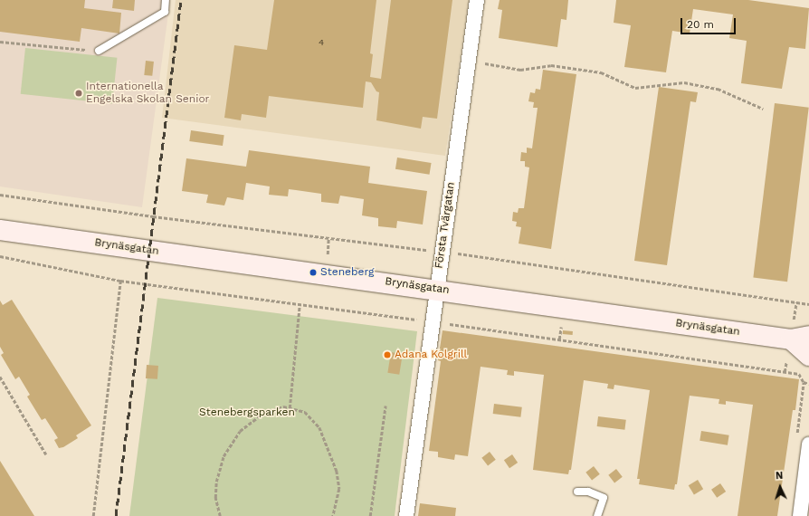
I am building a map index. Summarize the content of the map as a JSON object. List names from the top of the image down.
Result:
{
  "streets": {
    "street": ["Första Tvärgatan", "Brynäsgatan"]
  },
  "crossings": [
    ["Första Tvärgatan", "Brynäsgatan"]
  ],
  "parks": ["Stenebergsparken"],
  "places": ["Internationella Engelska Skolan Senior", "Steneberg", "Adana Kolgrill"],
  "house_numbers": ["4"],
  "scale_bar": "20 m",
  "north": "top"
}
